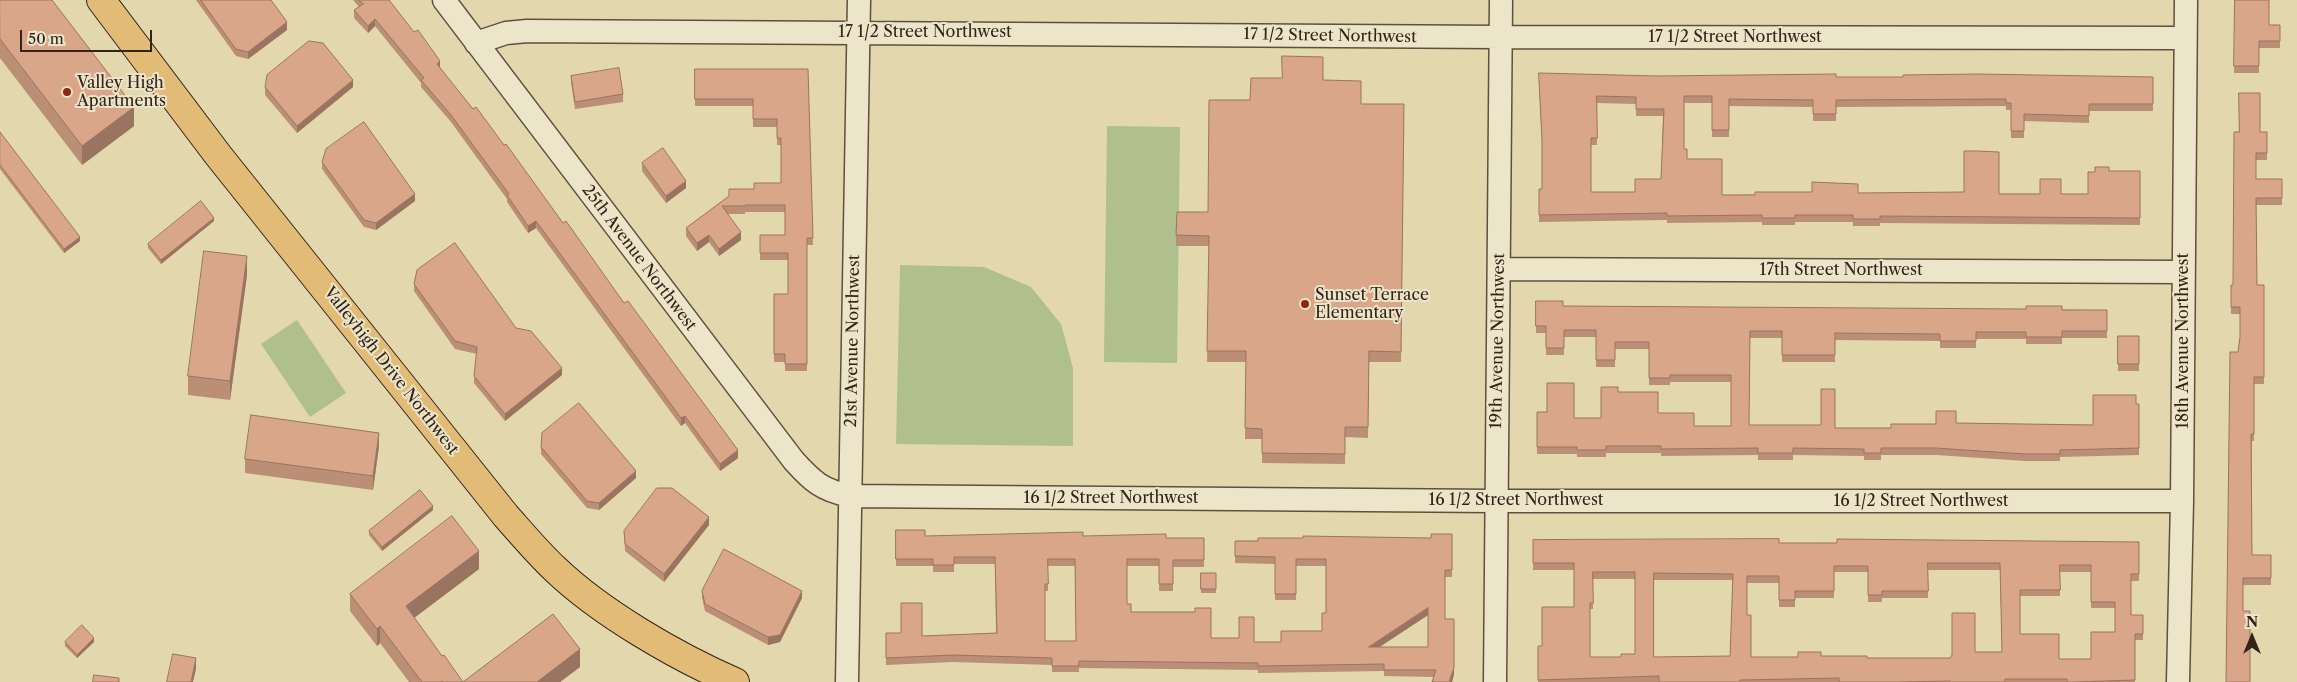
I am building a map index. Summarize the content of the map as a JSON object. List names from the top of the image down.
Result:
{
  "streets": {
    "main road": ["Valleyhigh Drive Northwest"],
    "street": [
      "17 1/2 Street Northwest",
      "25th Avenue Northwest",
      "17th Street Northwest",
      "21st Avenue Northwest",
      "19th Avenue Northwest",
      "18th Avenue Northwest",
      "16 1/2 Street Northwest"
    ]
  },
  "crossings": [
    ["17 1/2 Street Northwest", "25th Avenue Northwest"],
    ["17 1/2 Street Northwest", "21st Avenue Northwest"],
    ["17 1/2 Street Northwest", "19th Avenue Northwest"],
    ["17 1/2 Street Northwest", "18th Avenue Northwest"],
    ["25th Avenue Northwest", "21st Avenue Northwest"],
    ["25th Avenue Northwest", "16 1/2 Street Northwest"],
    ["17th Street Northwest", "19th Avenue Northwest"],
    ["17th Street Northwest", "18th Avenue Northwest"],
    ["21st Avenue Northwest", "16 1/2 Street Northwest"],
    ["19th Avenue Northwest", "16 1/2 Street Northwest"],
    ["18th Avenue Northwest", "16 1/2 Street Northwest"]
  ],
  "places": ["Valley High Apartments", "Sunset Terrace Elementary"],
  "scale_bar": "50 m",
  "north": "top"
}
